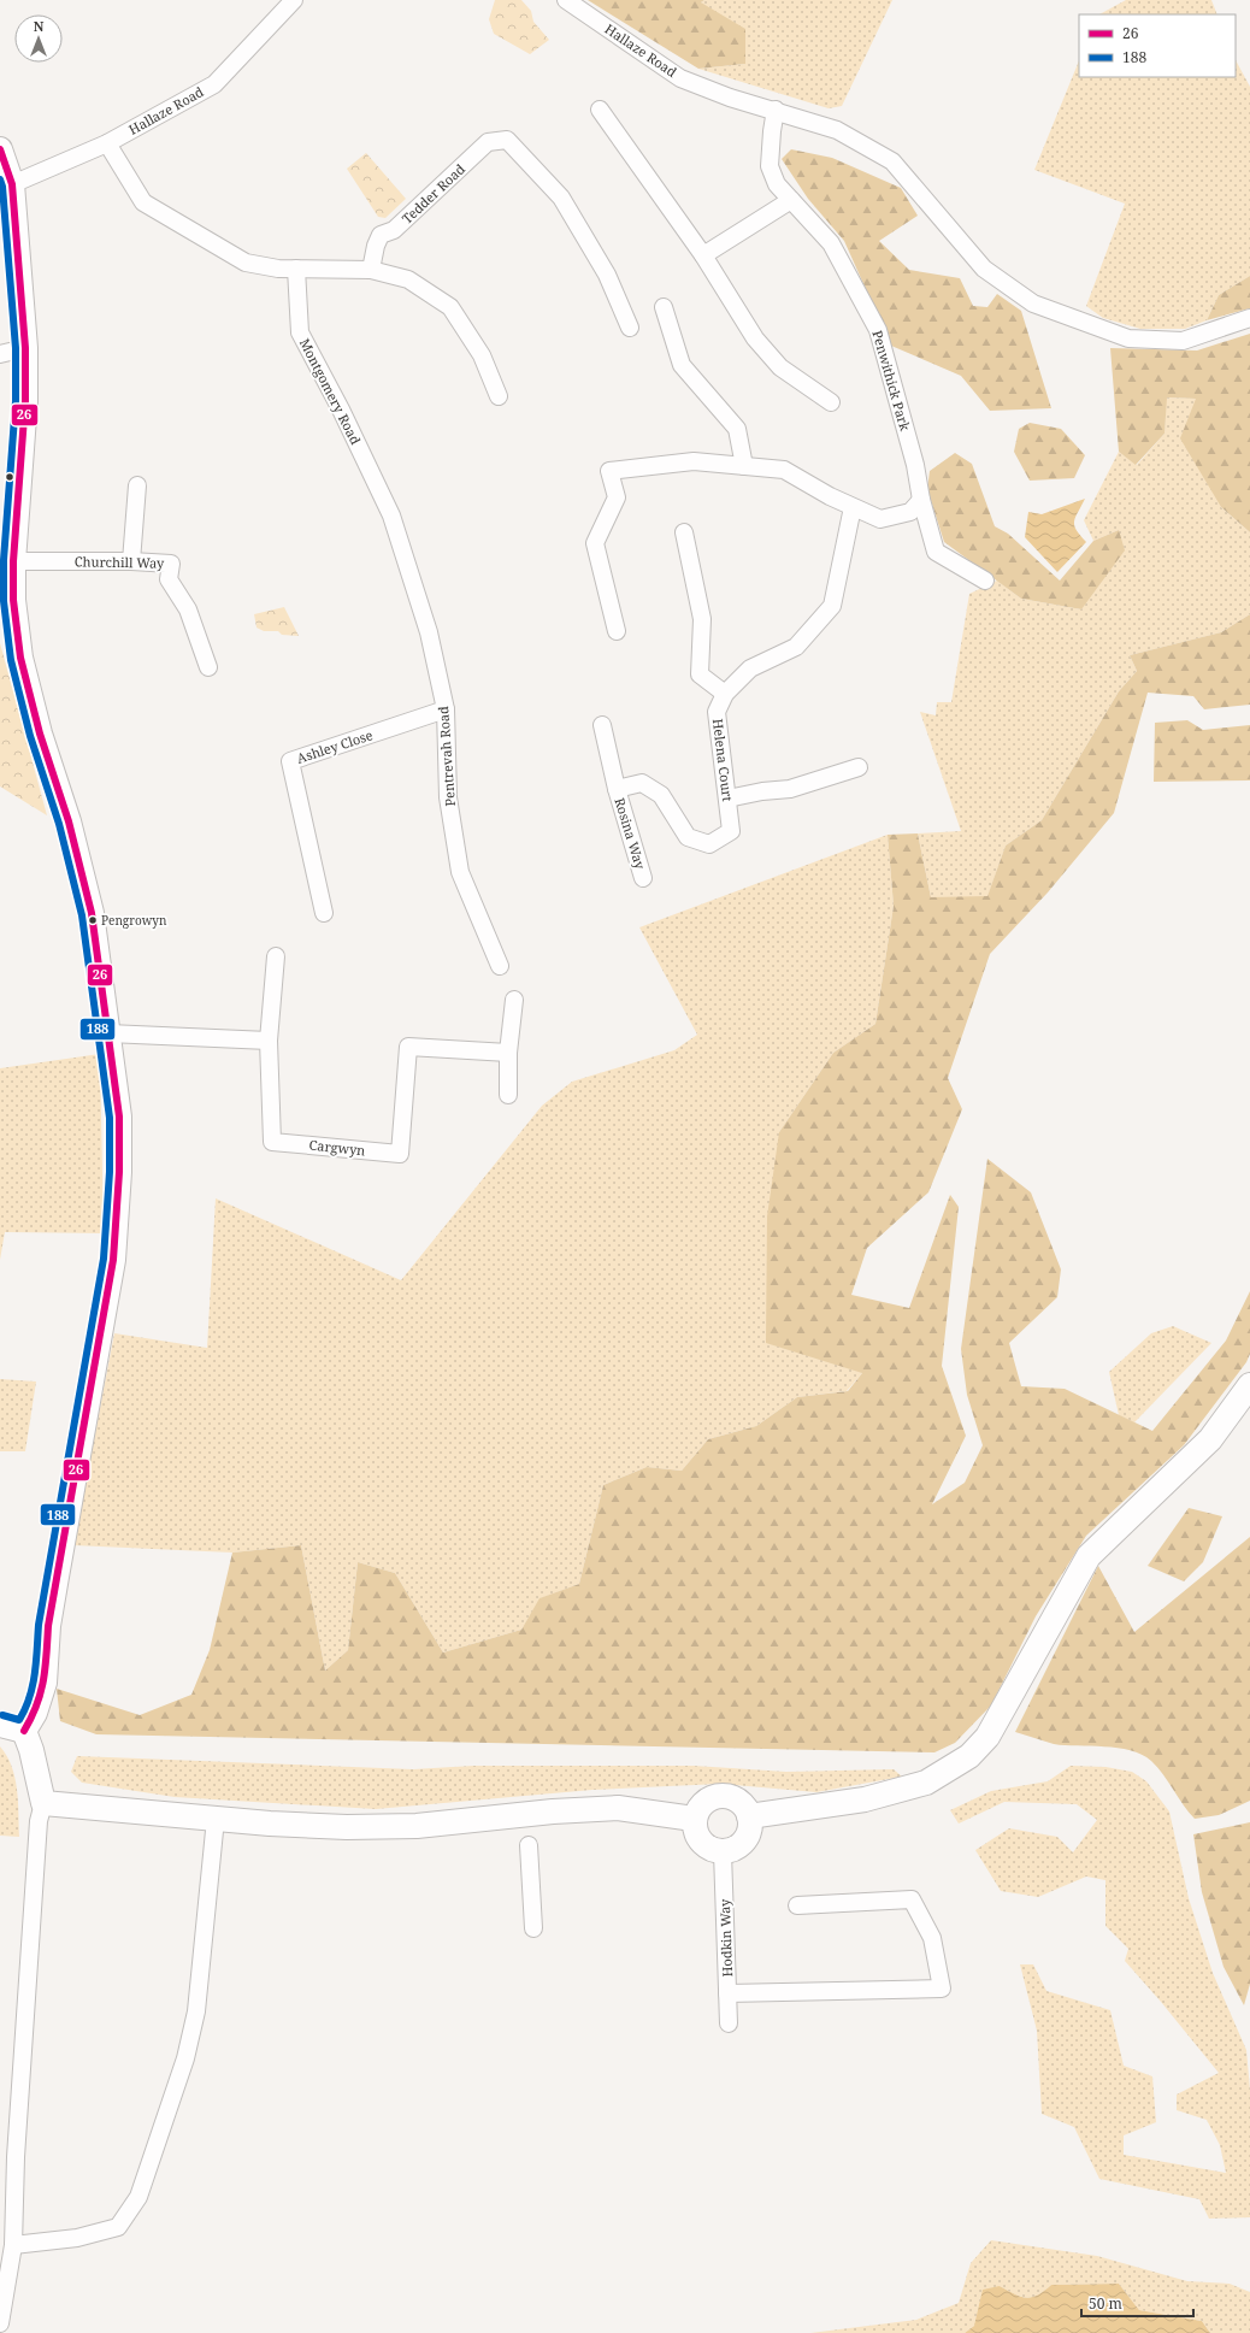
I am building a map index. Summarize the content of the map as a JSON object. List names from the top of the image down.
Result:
{
  "streets": {
    "street": [
      "Hallaze Road",
      "Tedder Road",
      "Penwithick Park",
      "Montgomery Road",
      "Churchill Way",
      "Ashley Close",
      "Pentrevah Road",
      "Helena Court",
      "Rosina Way",
      "Cargwyn",
      "Hodkin Way"
    ]
  },
  "crossings": [
    ["Hallaze Road", "Penwithick Park"],
    ["Montgomery Road", "Pentrevah Road"],
    ["Ashley Close", "Pentrevah Road"],
    ["Helena Court", "Rosina Way"]
  ],
  "places": ["Pengrowyn"],
  "lines": ["transit line 26", "transit line 188"],
  "legend": ["26", "188"],
  "scale_bar": "50 m",
  "north": "top"
}
